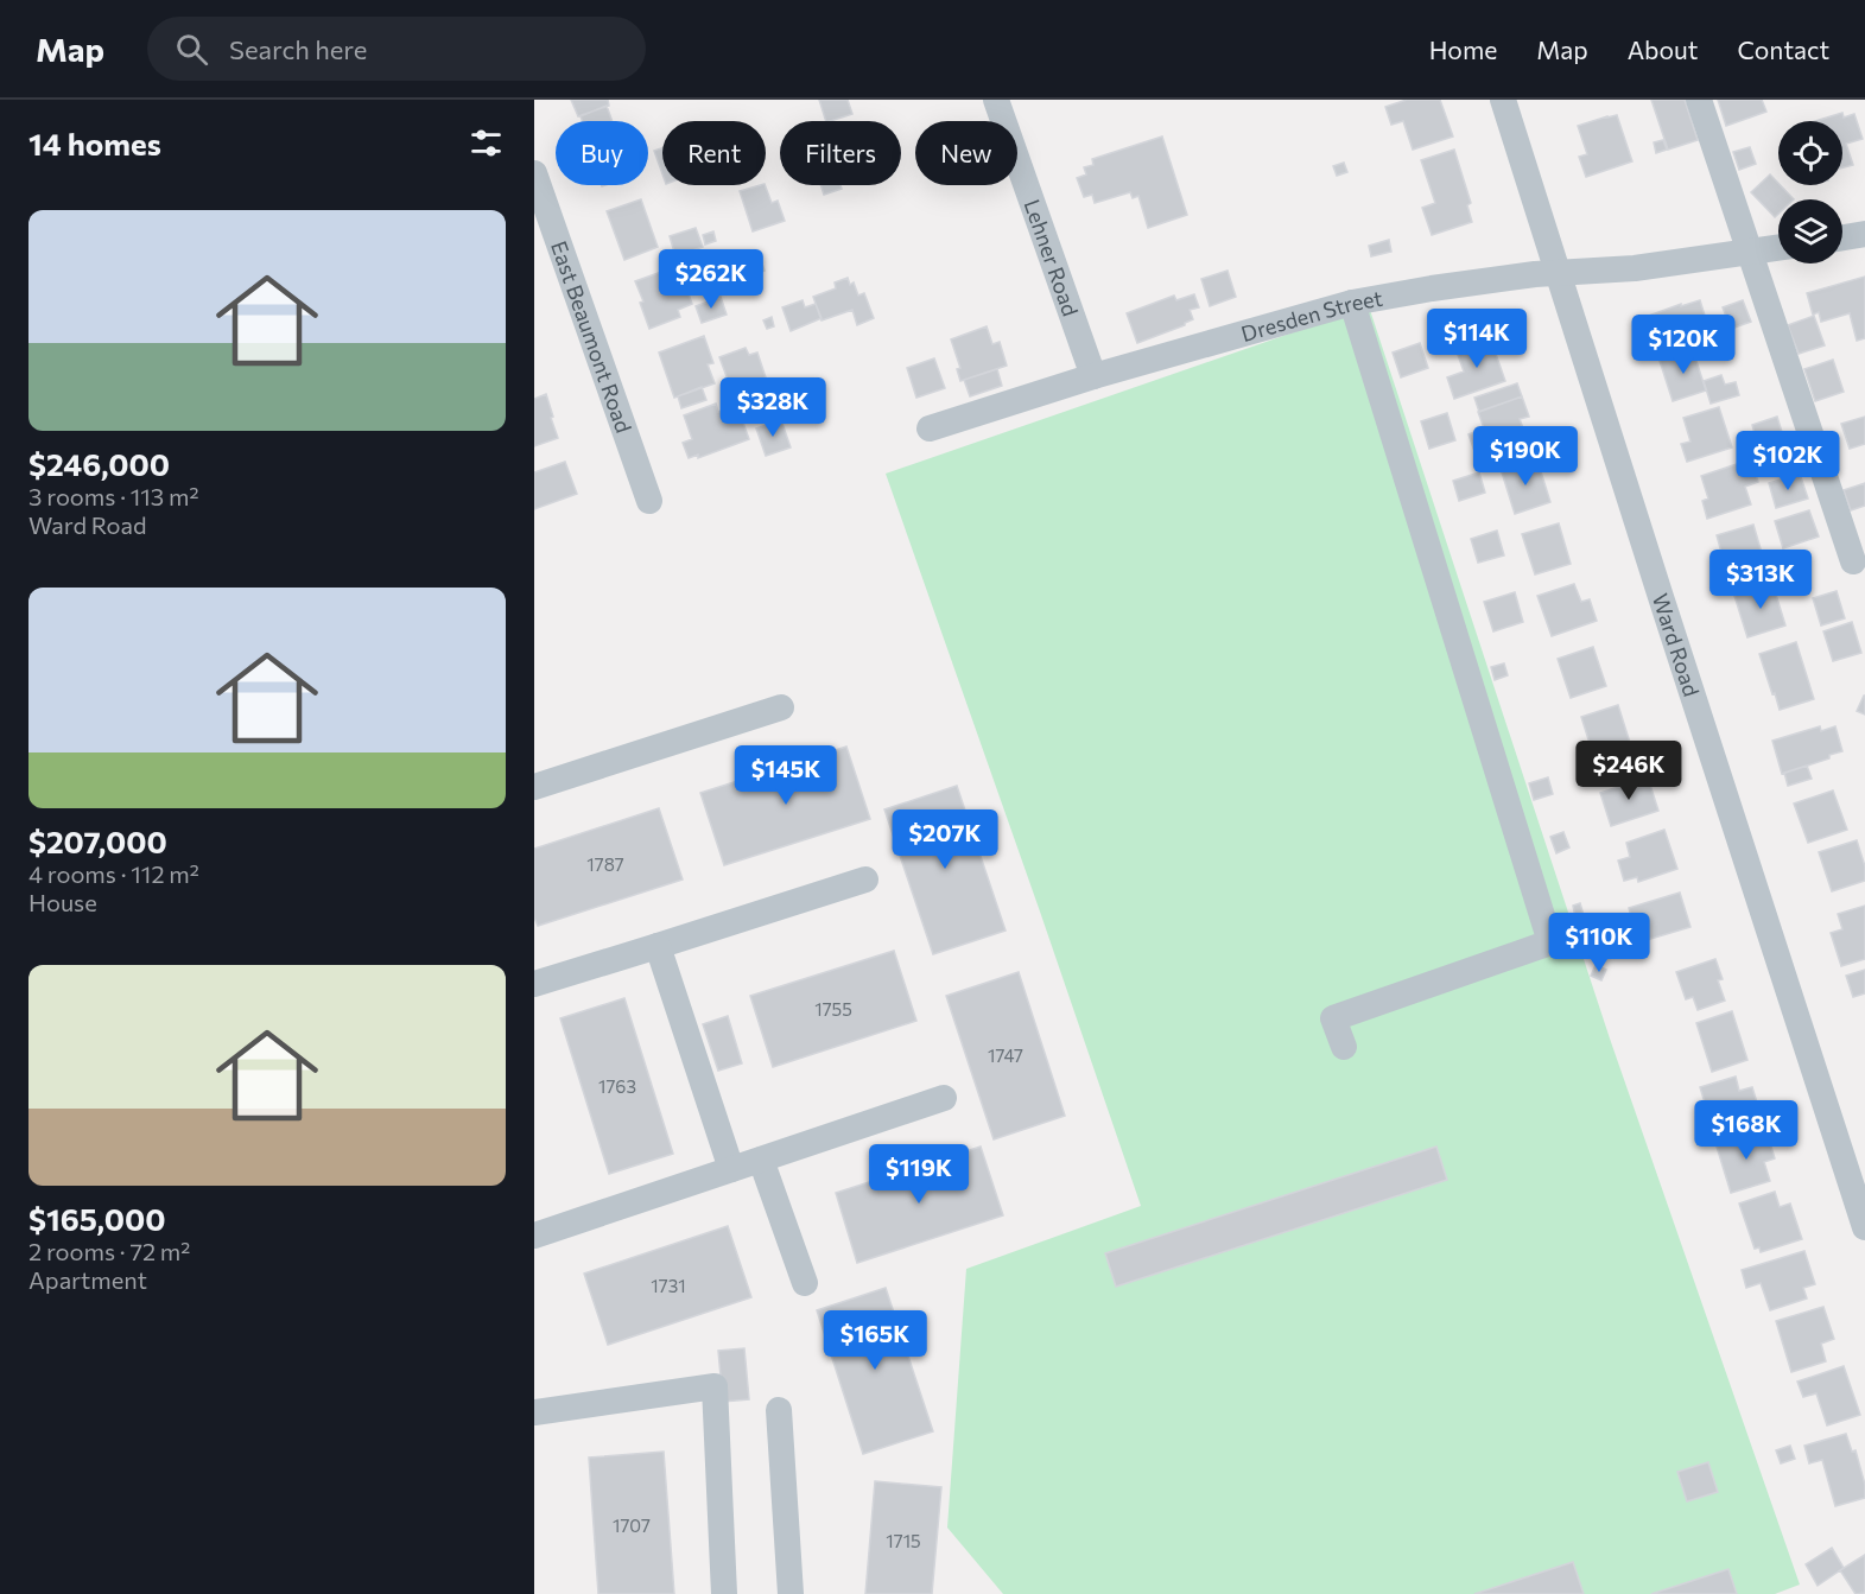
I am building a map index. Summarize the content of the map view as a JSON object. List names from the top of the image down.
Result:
{
  "streets": {
    "street": [
      "Lehner Road",
      "Dresden Street",
      "East Beaumont Road",
      "Ward Road"
    ]
  },
  "crossings": [
    ["Lehner Road", "Dresden Street"],
    ["Dresden Street", "Ward Road"]
  ],
  "house_numbers": [
    "1787",
    "1755",
    "1747",
    "1763",
    "1731",
    "1707",
    "1715"
  ],
  "page": {
    "header": "Map",
    "search": "Search here",
    "nav": [
      "Home",
      "Map",
      "About",
      "Contact"
    ],
    "heading": "14 homes",
    "chip": [
      "Buy",
      "Rent",
      "Filters",
      "New"
    ],
    "list": [
      {
        "name": "$246,000",
        "note": "3 rooms · 113 m² · Ward Road"
      },
      {
        "name": "$207,000",
        "note": "4 rooms · 112 m² · House"
      },
      {
        "name": "$165,000",
        "note": "2 rooms · 72 m² · Apartment"
      }
    ],
    "price": [
      "$262K",
      "$114K",
      "$120K",
      "$328K",
      "$190K",
      "$102K",
      "$313K",
      "$246K",
      "$145K",
      "$207K",
      "$110K",
      "$168K",
      "$119K",
      "$165K"
    ]
  }
}
